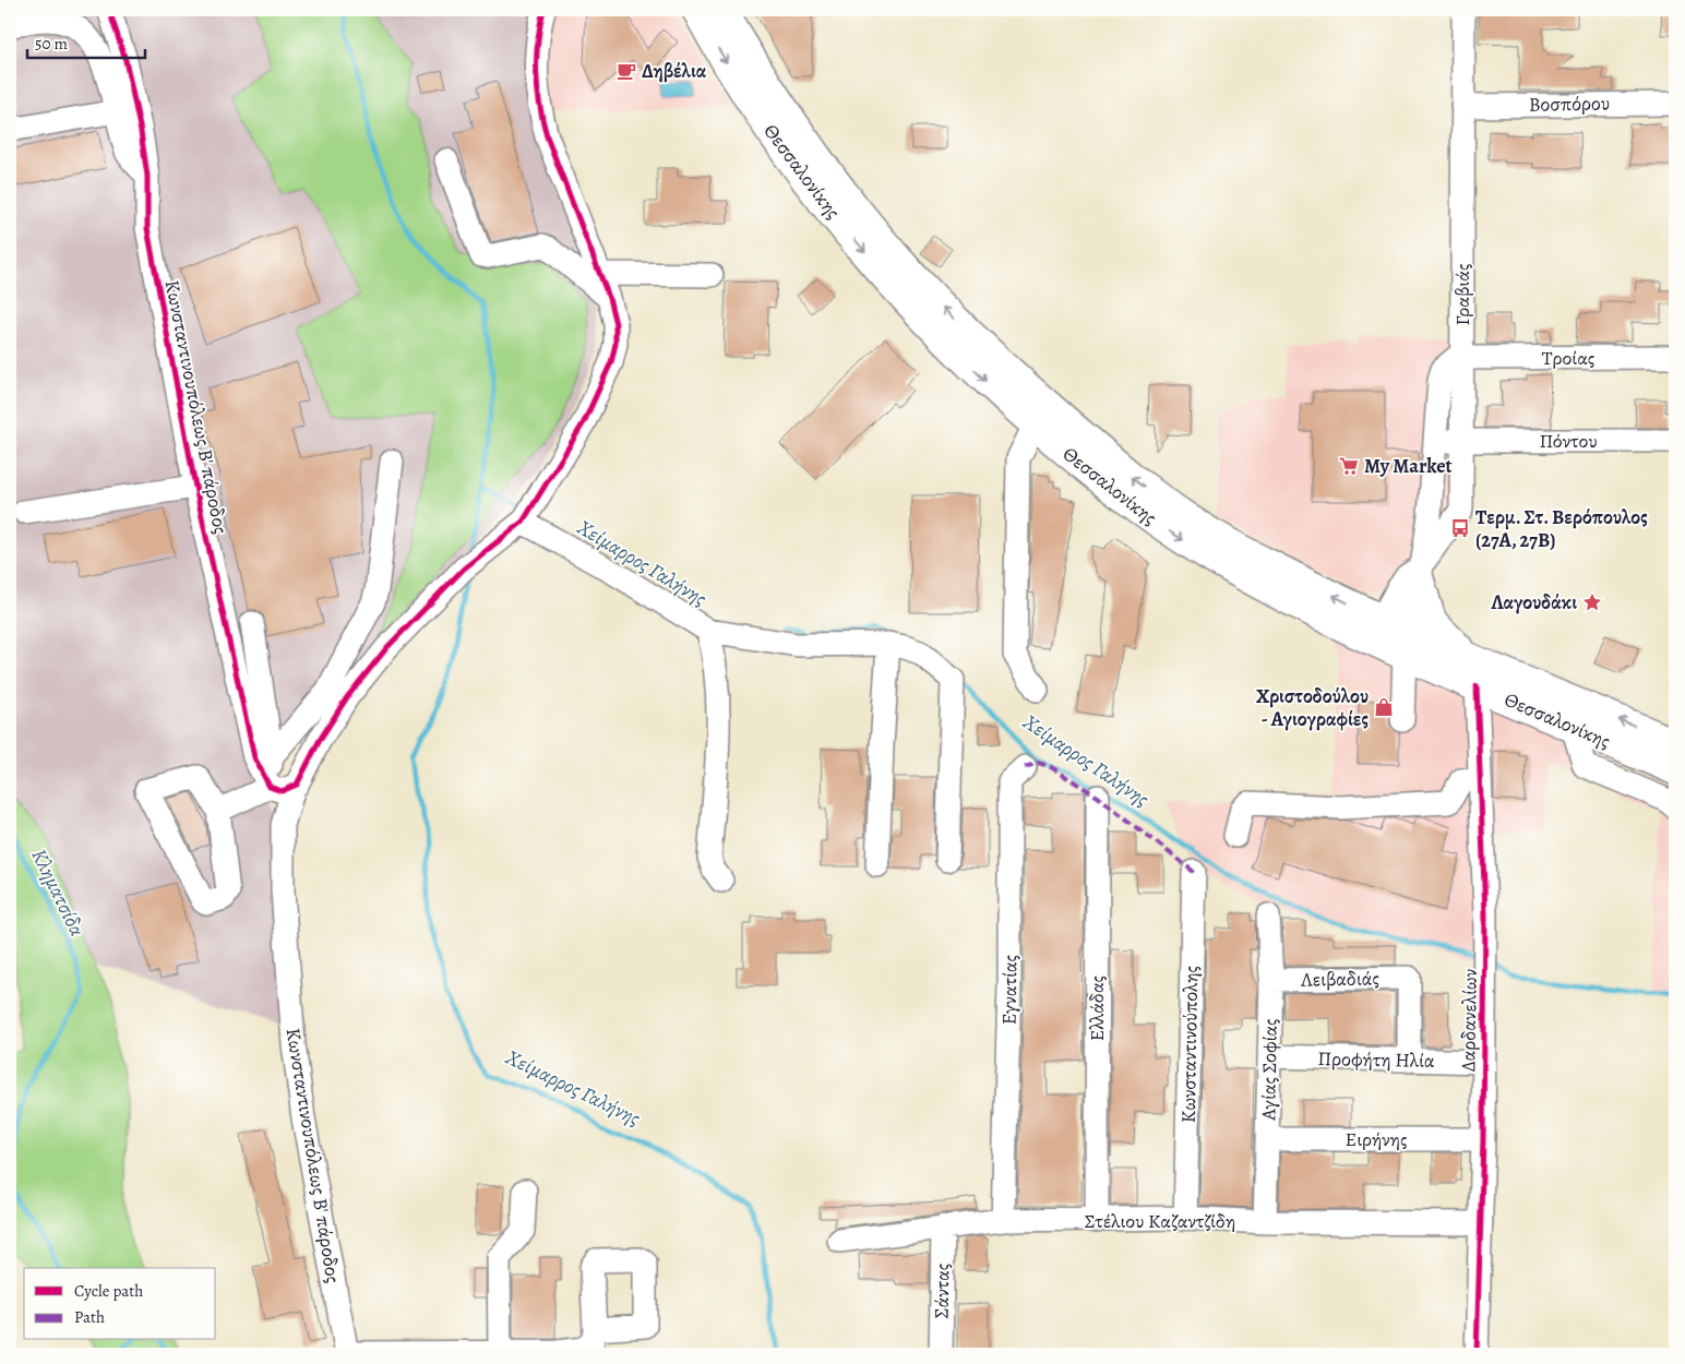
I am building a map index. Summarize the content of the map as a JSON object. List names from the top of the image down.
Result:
{
  "streets": {
    "main road": ["Θεσσαλονίκης"],
    "street": [
      "Βοσπόρου",
      "Γραβιάς",
      "Τροίας",
      "Κωνσταντινουπόλεως Β' πάροδος",
      "Πόντου",
      "Λειβαδιάς",
      "Εγνατίας",
      "Ελλάδας",
      "Δαρδανελίων",
      "Κωνσταντινούπολης",
      "Προφήτη Ηλία",
      "Αγίας Σοφίας",
      "Ειρήνης",
      "Στέλιου Καζαντζίδη",
      "Σάντας"
    ]
  },
  "crossings": [
    ["Βοσπόρου", "Γραβιάς"],
    ["Θεσσαλονίκης", "Γραβιάς"],
    ["Θεσσαλονίκης", "Δαρδανελίων"],
    ["Γραβιάς", "Τροίας"],
    ["Γραβιάς", "Πόντου"],
    ["Λειβαδιάς", "Προφήτη Ηλία"],
    ["Λειβαδιάς", "Αγίας Σοφίας"],
    ["Εγνατίας", "Στέλιου Καζαντζίδη"],
    ["Ελλάδας", "Στέλιου Καζαντζίδη"],
    ["Δαρδανελίων", "Προφήτη Ηλία"],
    ["Δαρδανελίων", "Ειρήνης"],
    ["Δαρδανελίων", "Στέλιου Καζαντζίδη"],
    ["Κωνσταντινούπολης", "Στέλιου Καζαντζίδη"],
    ["Προφήτη Ηλία", "Αγίας Σοφίας"],
    ["Αγίας Σοφίας", "Ειρήνης"],
    ["Αγίας Σοφίας", "Στέλιου Καζαντζίδη"],
    ["Στέλιου Καζαντζίδη", "Σάντας"]
  ],
  "water": ["Χείμαρρος Γαλήνης", "Κληματσίδα"],
  "places": {
    "cafe": ["Δηβέλια"],
    "supermarket": ["My Market"],
    "bus stop": ["Τερμ. Στ. Βερόπουλος (27Α, 27Β)"],
    "place": ["Λαγουδάκι"],
    "shop": ["Χριστοδούλου - Αγιογραφίες"]
  },
  "legend": ["Cycle path", "Path"],
  "scale_bar": "50 m"
}
